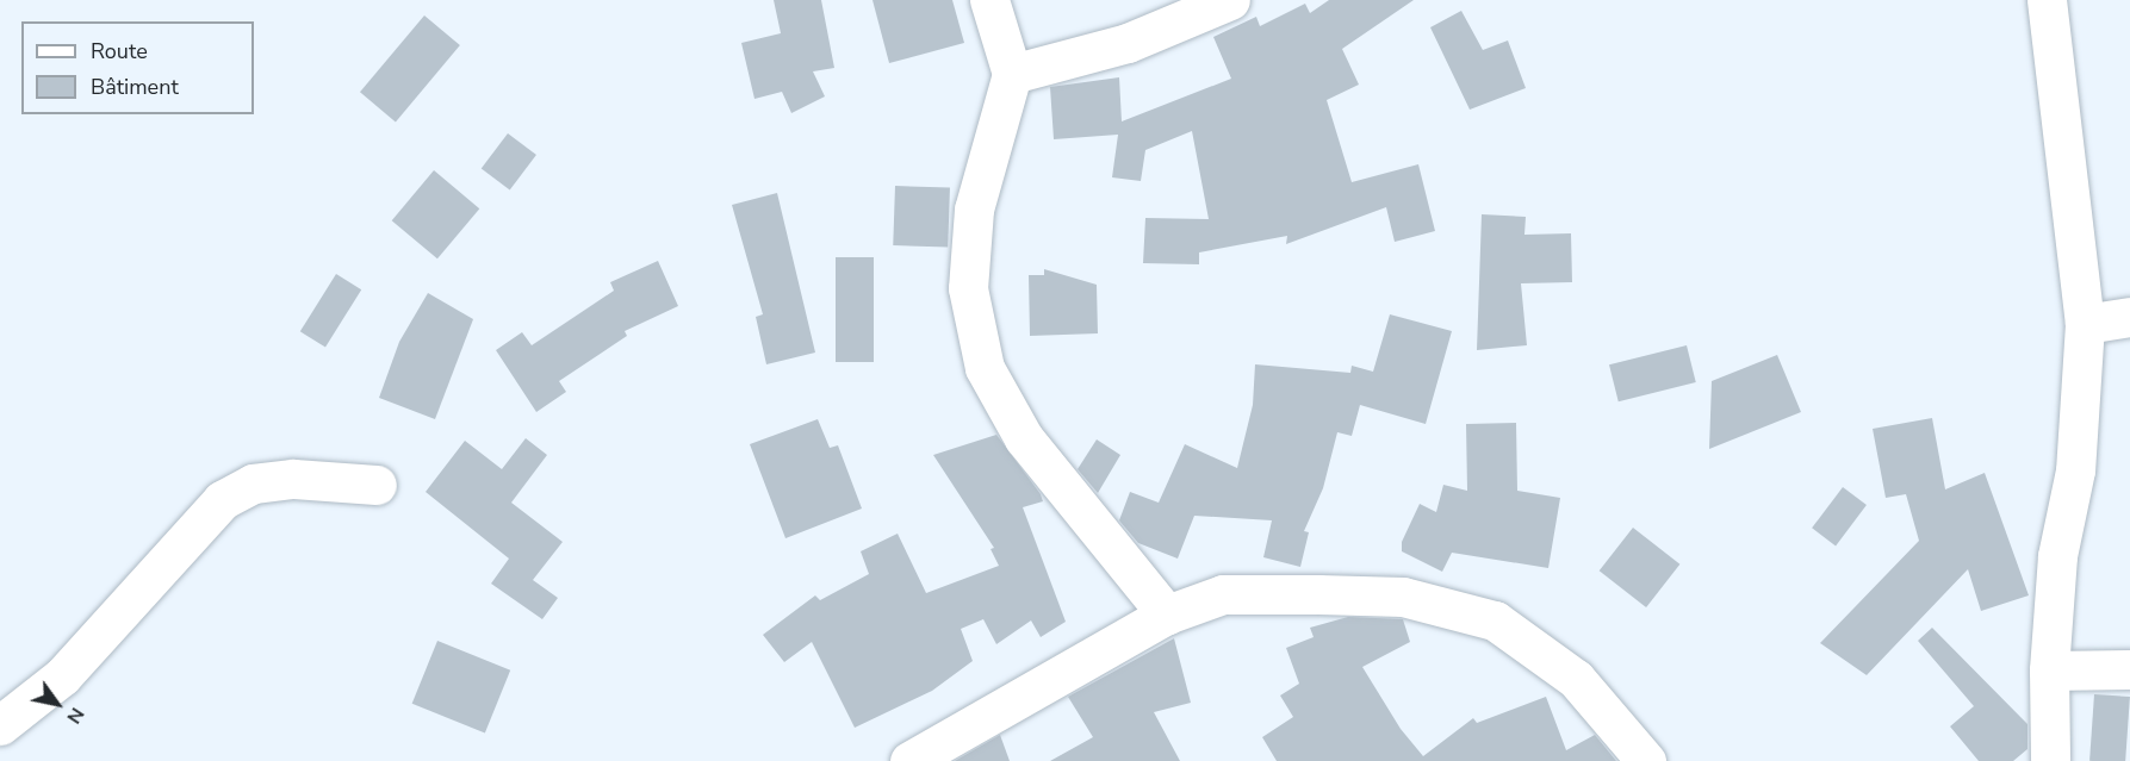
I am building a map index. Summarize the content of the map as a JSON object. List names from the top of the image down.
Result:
{
  "legend": ["Route", "Bâtiment"],
  "north": "bottom right"
}
